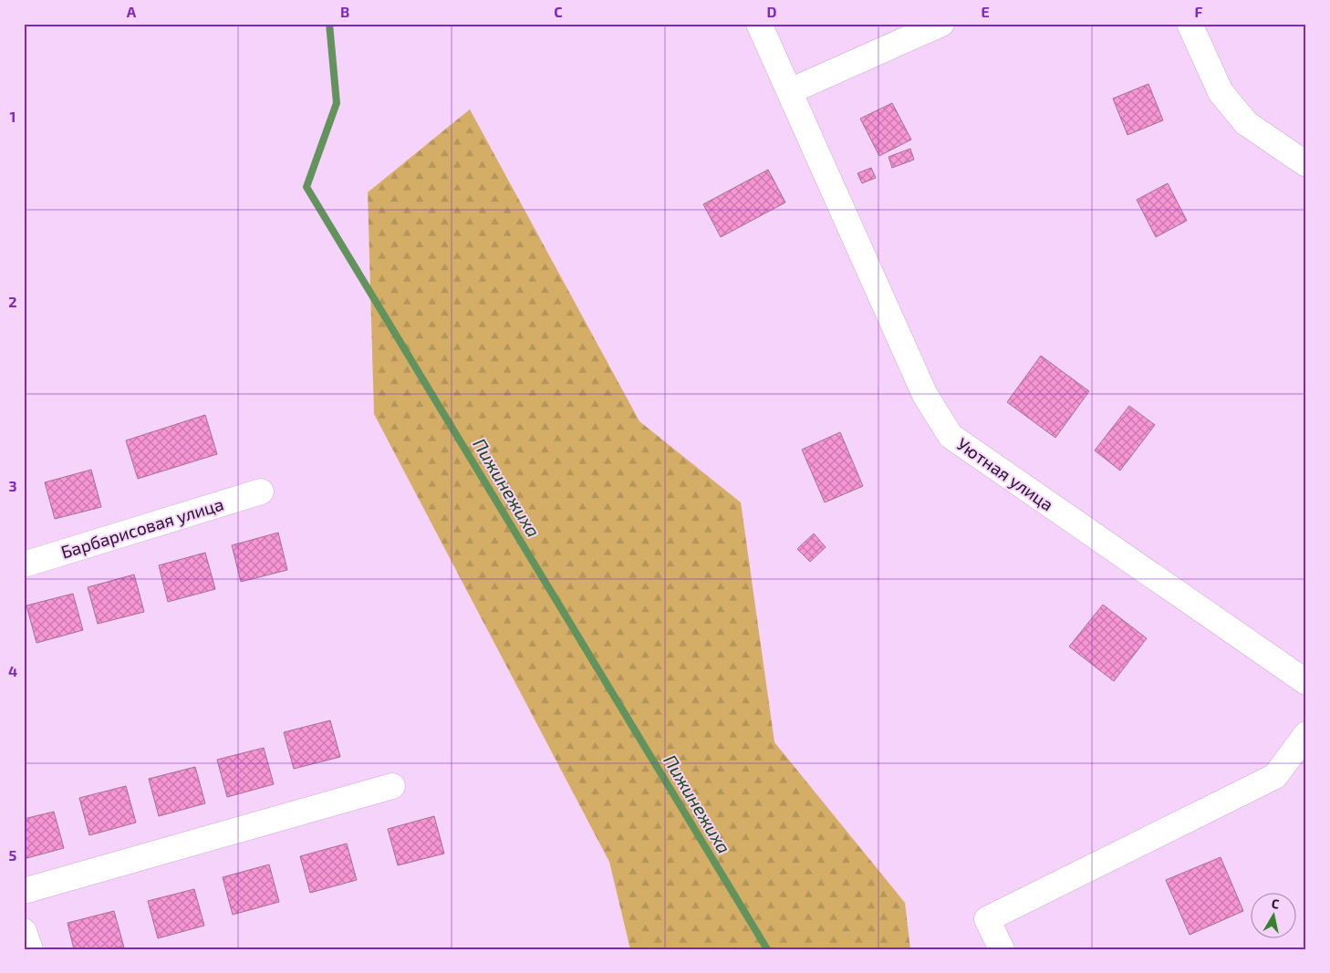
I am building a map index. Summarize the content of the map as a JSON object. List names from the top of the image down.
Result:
{
  "streets": {
    "street": ["Уютная улица", "Барбарисовая улица"]
  },
  "water": ["Пижинежиха"],
  "north": "top",
  "grid": {
    "columns": [
      "A",
      "B",
      "C",
      "D",
      "E",
      "F"
    ],
    "rows": [
      "1",
      "2",
      "3",
      "4",
      "5"
    ]
  }
}
